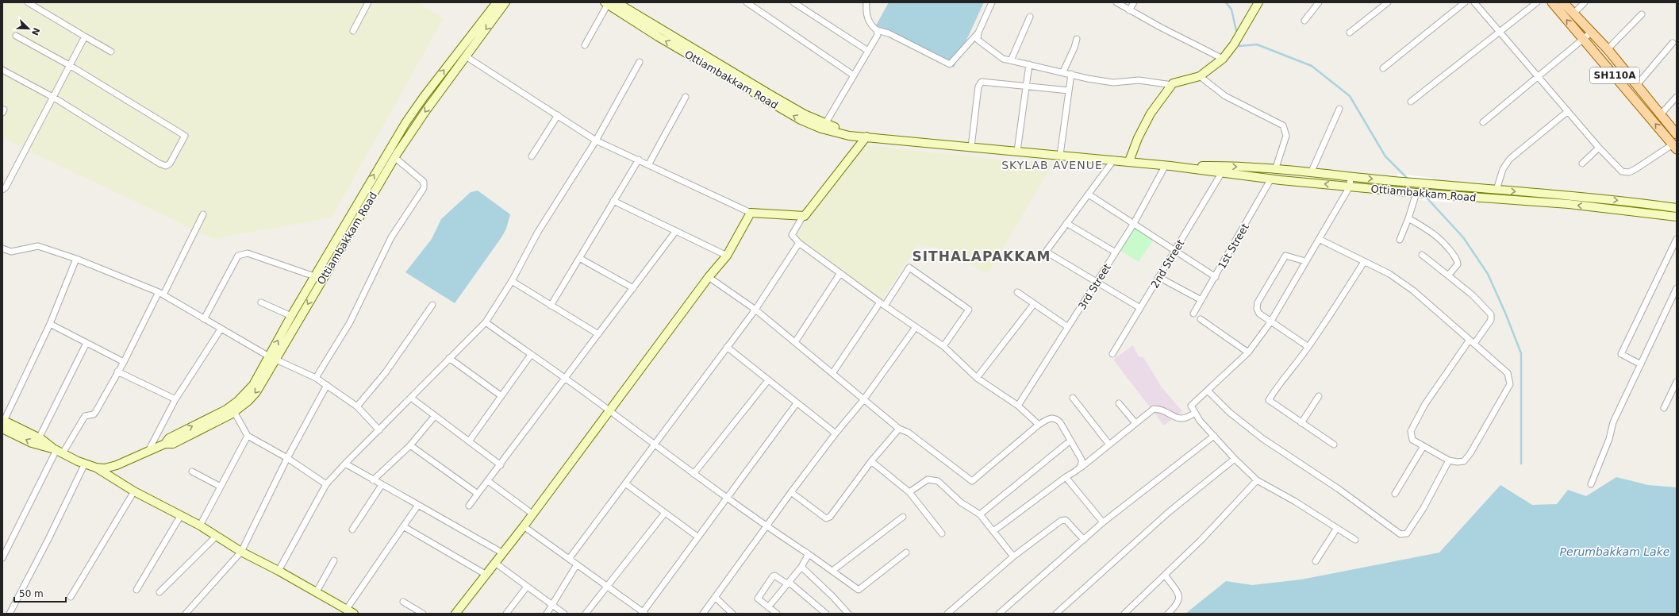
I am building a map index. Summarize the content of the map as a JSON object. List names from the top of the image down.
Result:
{
  "streets": {
    "main road": ["SH110A"],
    "street": [
      "Ottiambakkam Road",
      "1st Street",
      "2nd Street",
      "3rd Street"
    ]
  },
  "crossings": [
    ["Ottiambakkam Road", "1st Street"],
    ["Ottiambakkam Road", "2nd Street"],
    ["Ottiambakkam Road", "3rd Street"]
  ],
  "districts": ["SKYLAB AVENUE", "SITHALAPAKKAM"],
  "water": ["Perumbakkam Lake"],
  "scale_bar": "50 m",
  "north": "bottom right"
}
